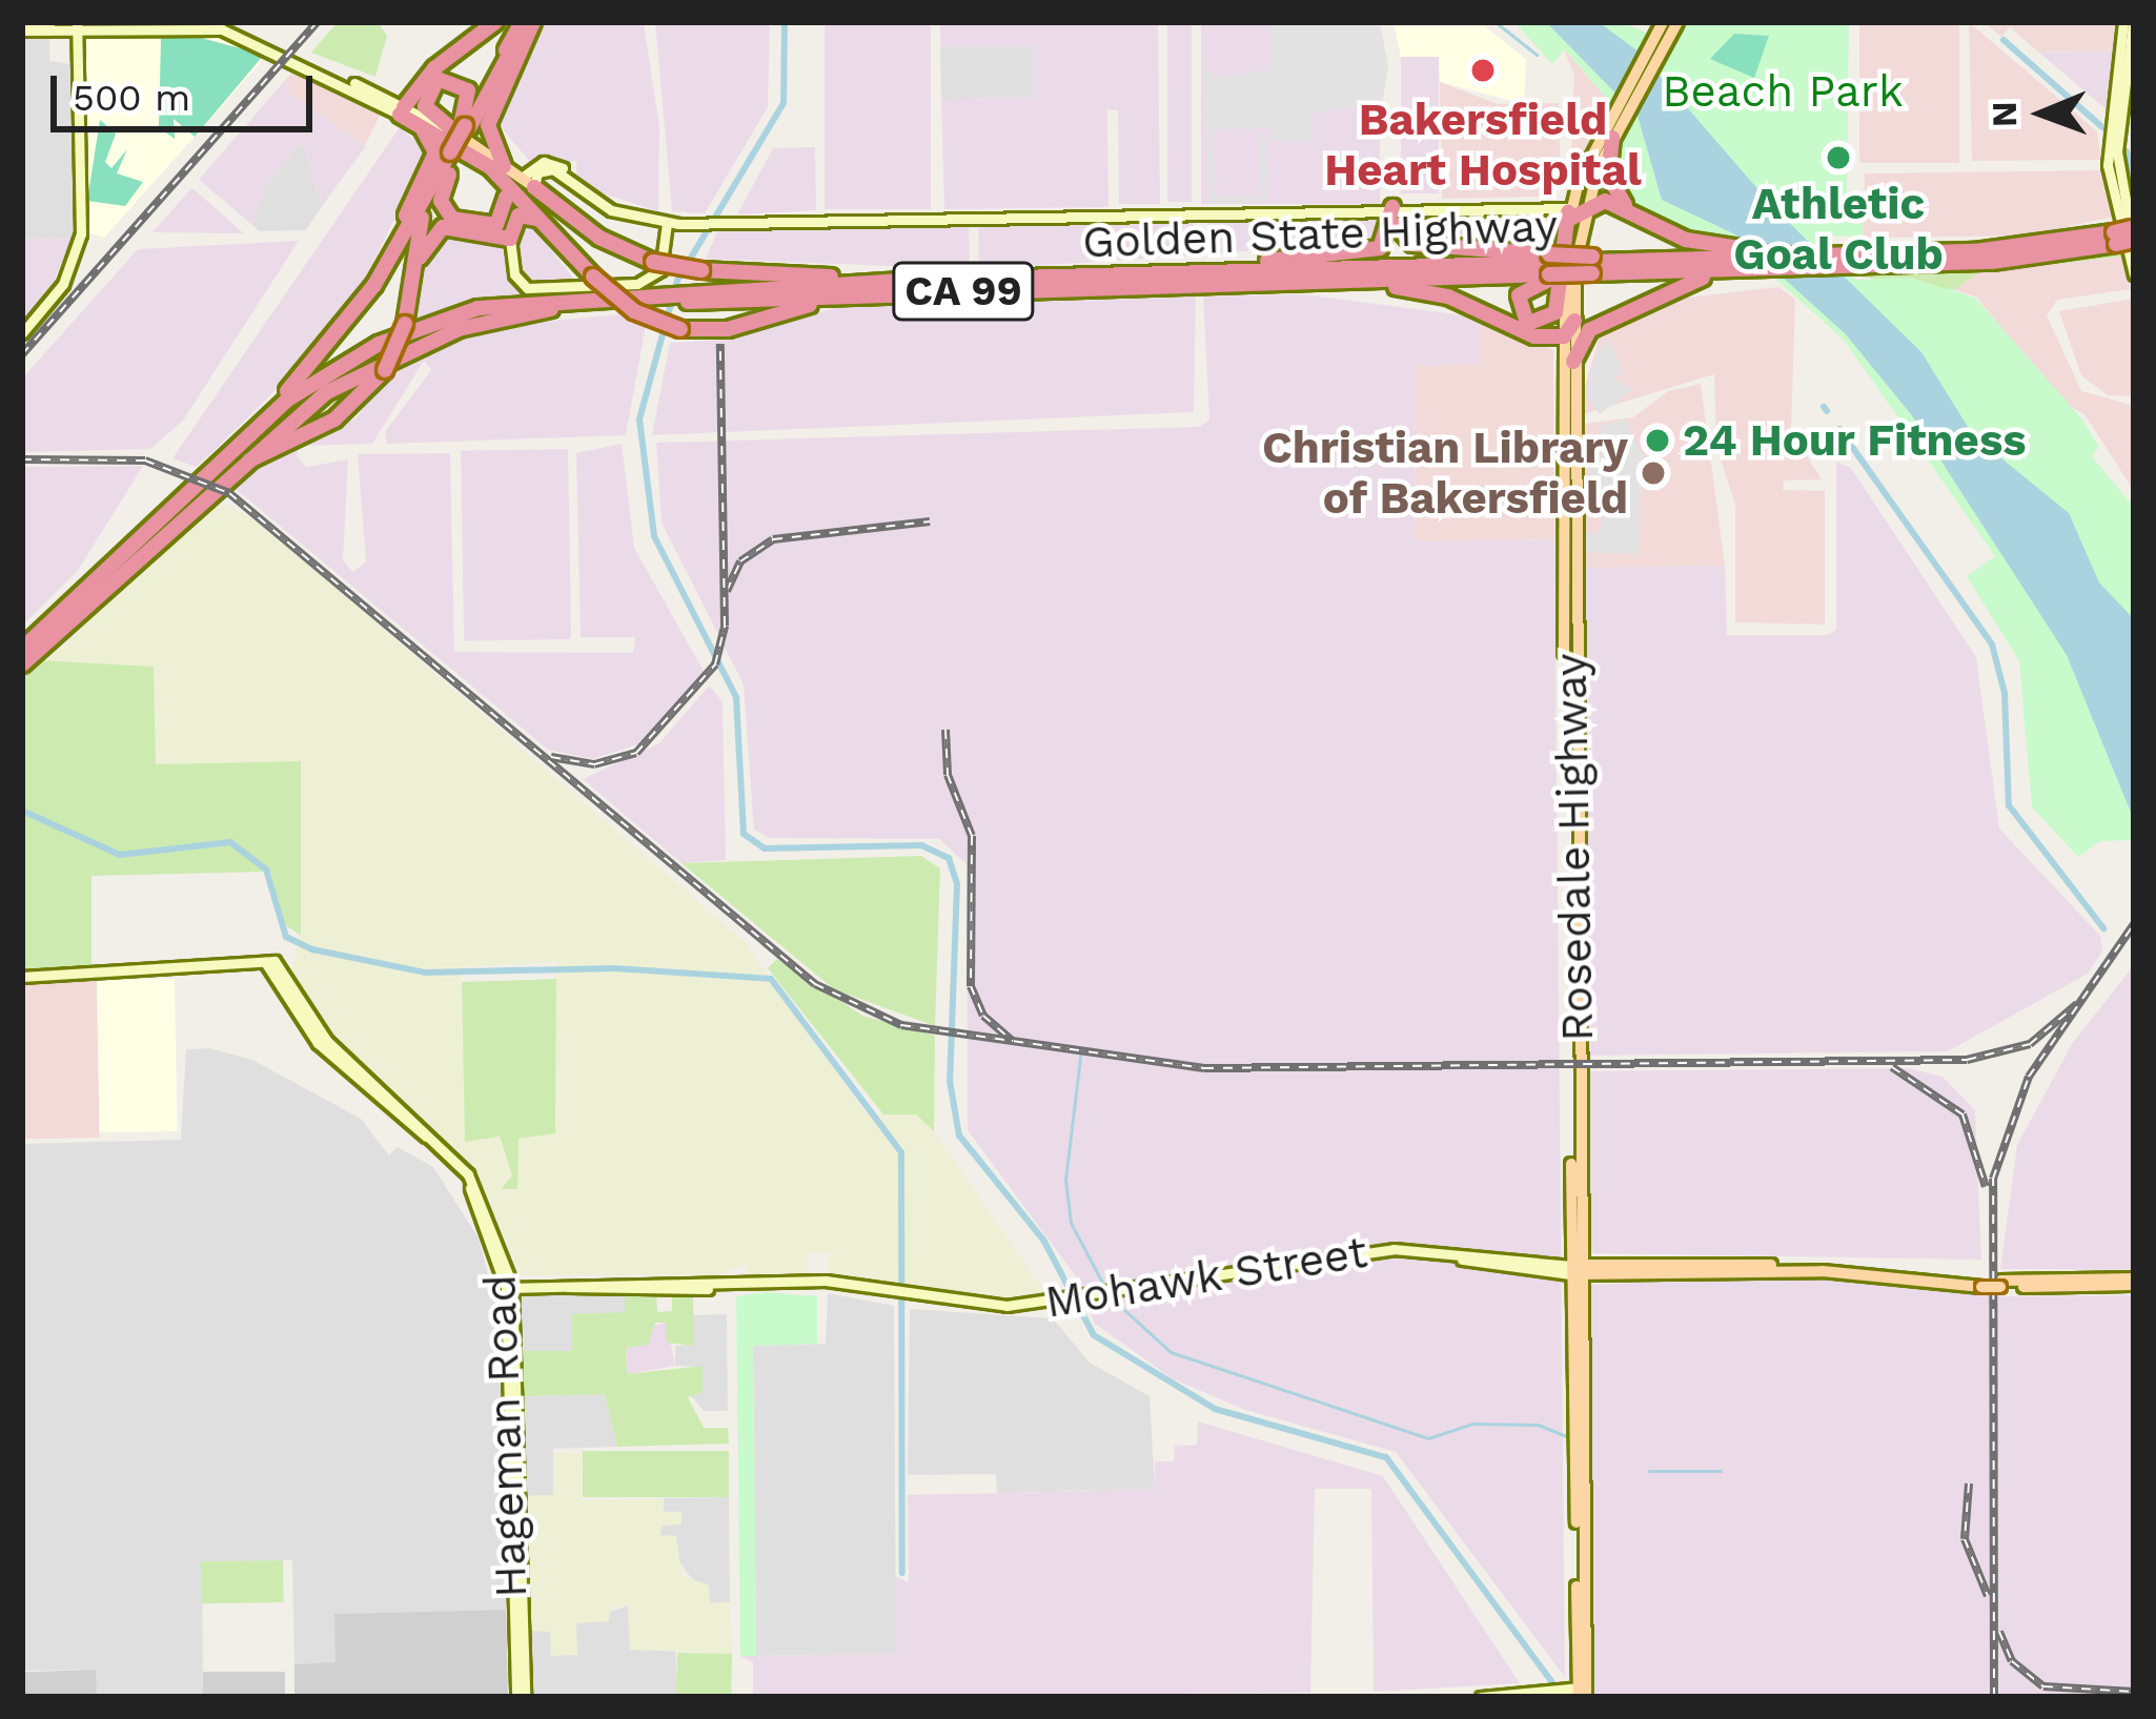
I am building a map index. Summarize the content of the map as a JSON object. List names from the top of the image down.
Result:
{
  "streets": {
    "highway": ["Golden State Highway", "CA 99"],
    "main road": ["Rosedale Highway", "Mohawk Street", "Hageman Road"]
  },
  "crossings": [
    ["Rosedale Highway", "Mohawk Street"],
    ["Mohawk Street", "Hageman Road"]
  ],
  "parks": ["Beach Park"],
  "places": [
    "Bakersfield Heart Hospital",
    "Athletic Goal Club",
    "24 Hour Fitness",
    "Christian Library of Bakersfield"
  ],
  "scale_bar": "500 m",
  "north": "left"
}
